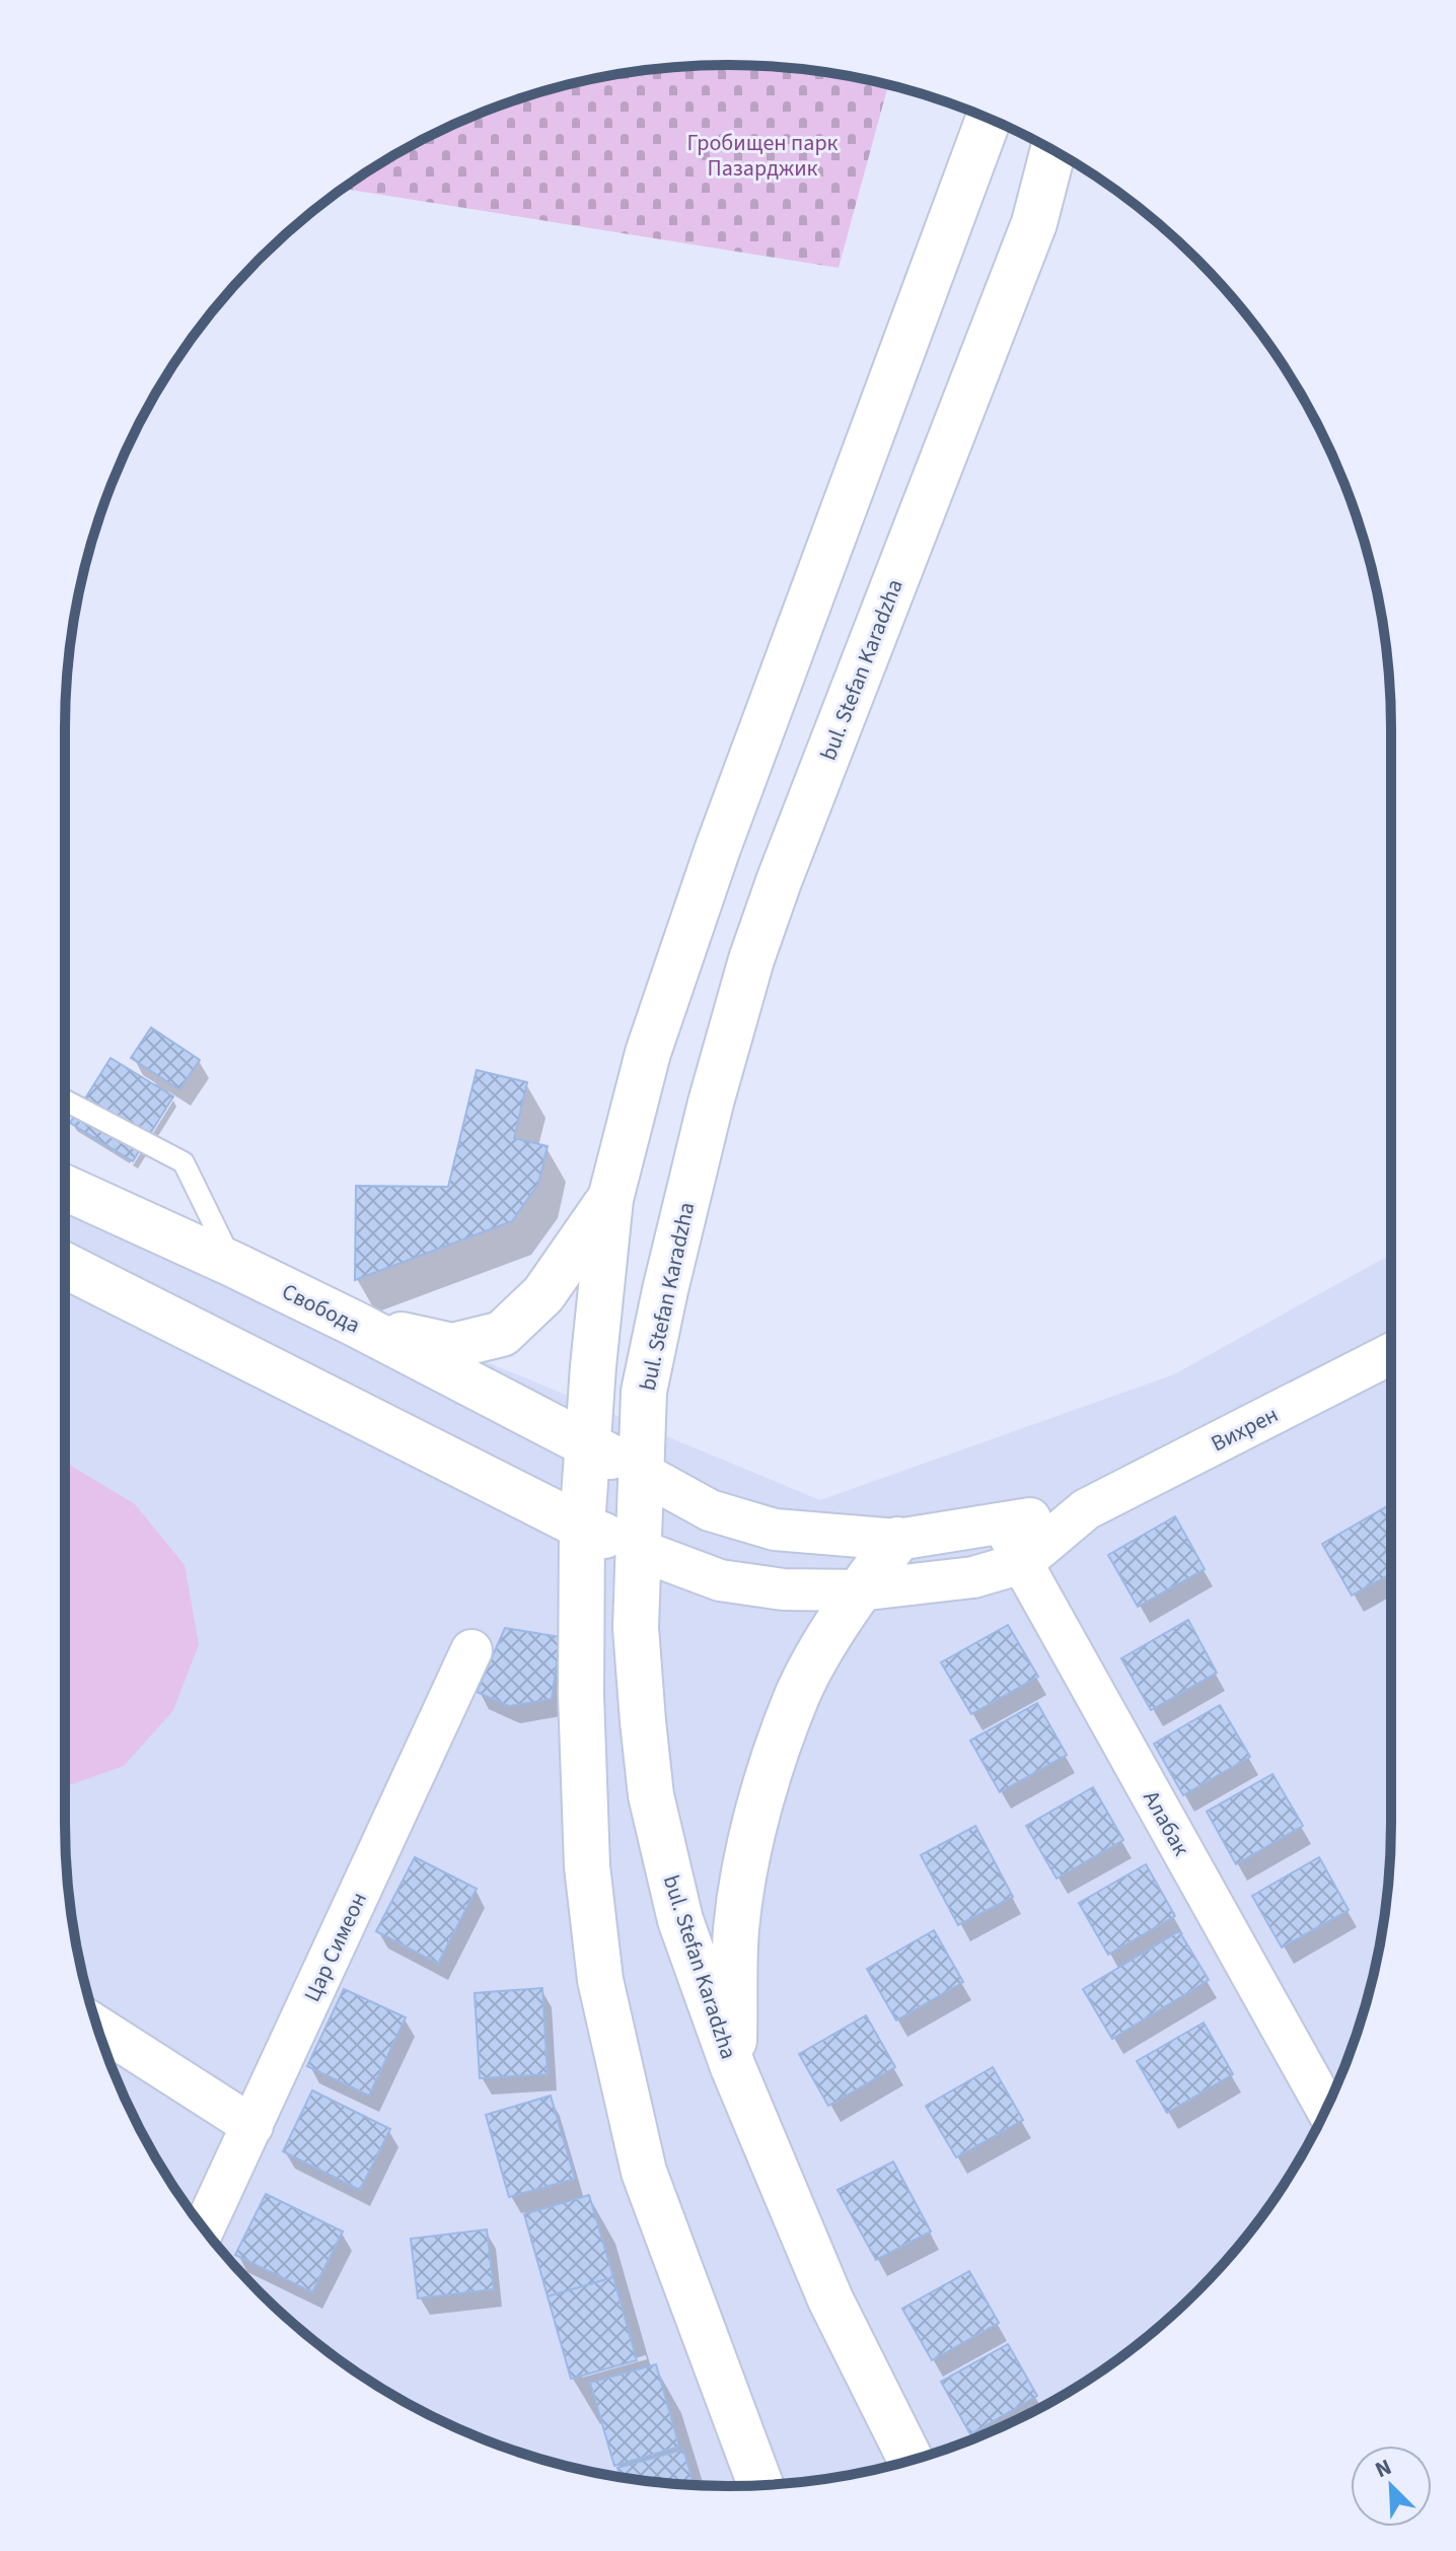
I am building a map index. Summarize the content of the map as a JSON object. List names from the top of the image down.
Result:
{
  "streets": {
    "street": [
      "bul. Stefan Karadzha",
      "Свобода",
      "Вихрен",
      "Алабак",
      "Цар Симеон"
    ]
  },
  "crossings": [
    ["bul. Stefan Karadzha", "Свобода"]
  ],
  "parks": ["Гробищен парк Пазарджик"],
  "north": "top left"
}
